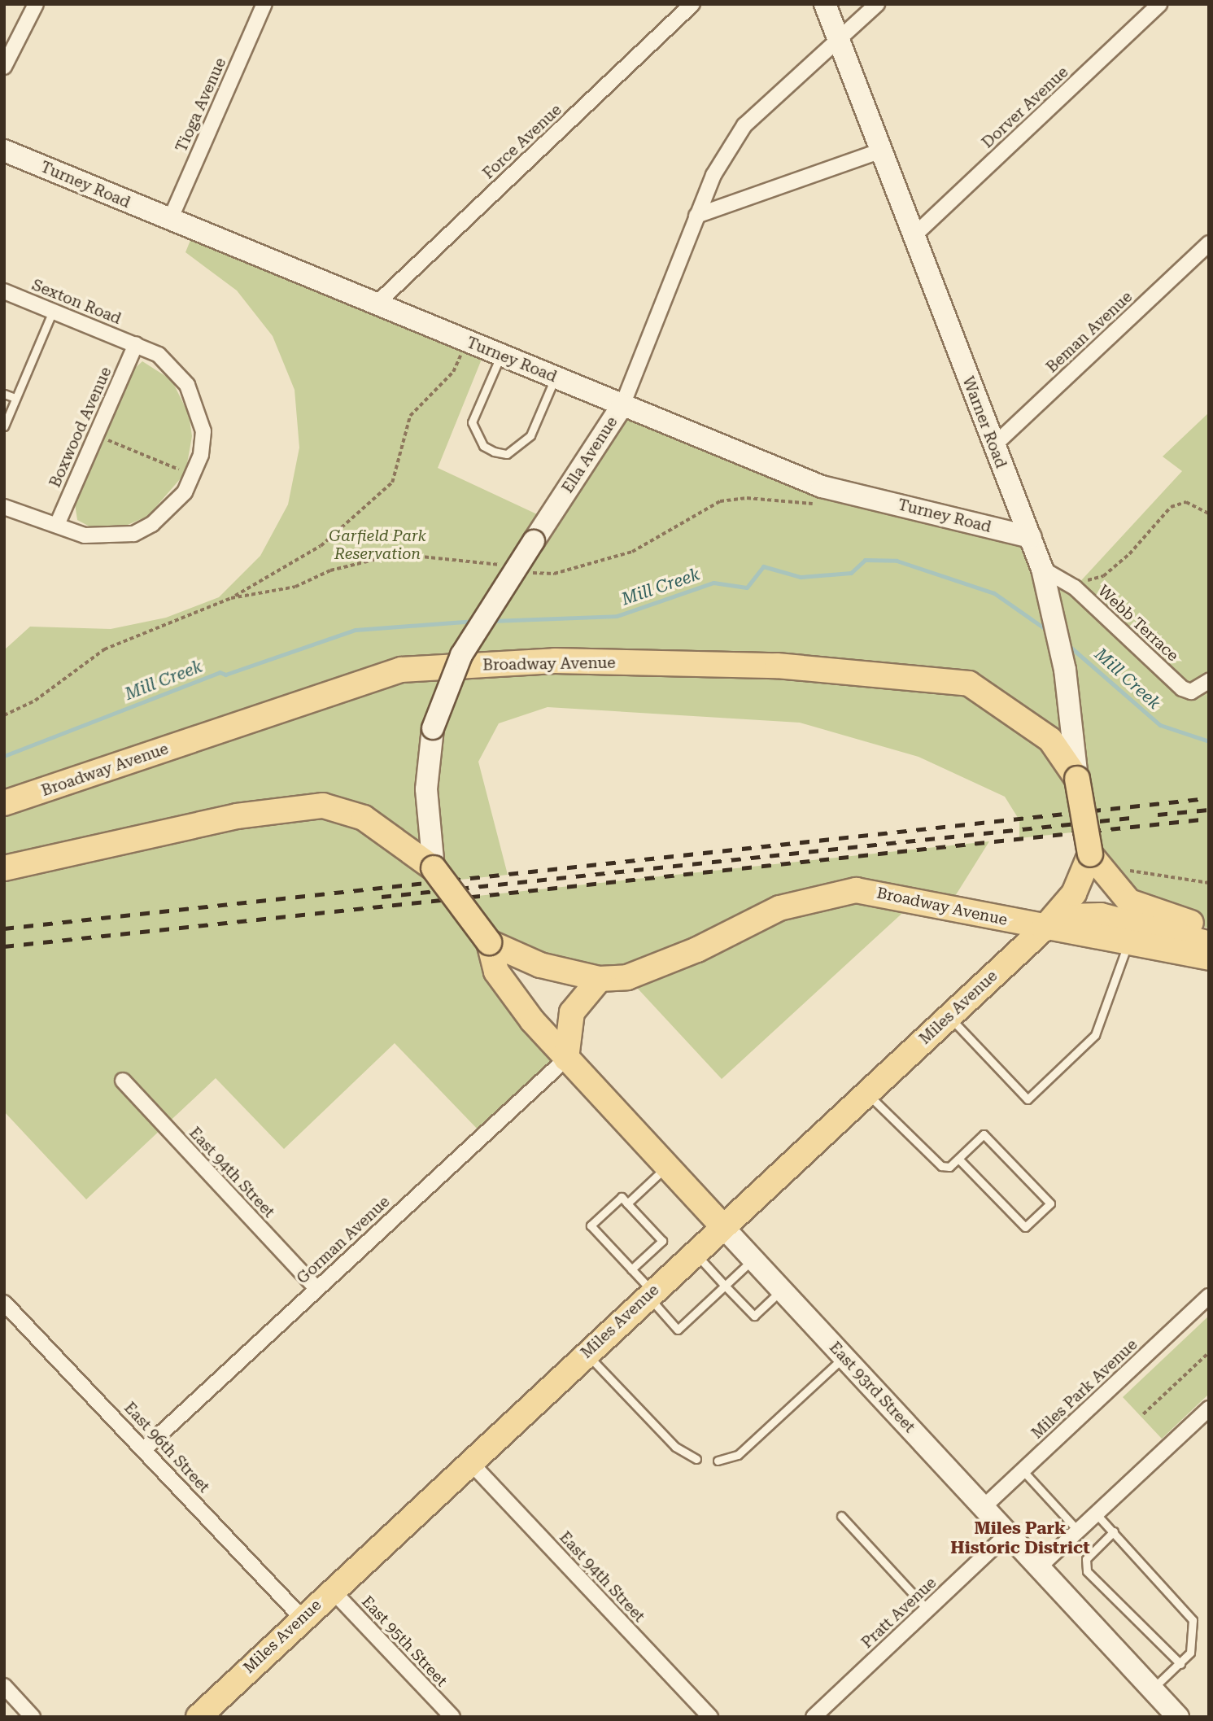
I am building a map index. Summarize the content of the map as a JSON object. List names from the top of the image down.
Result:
{
  "streets": {
    "main road": [
      "Turney Road",
      "Warner Road",
      "Ella Avenue",
      "Broadway Avenue",
      "Miles Avenue",
      "East 93rd Street"
    ],
    "street": [
      "Tioga Avenue",
      "Dorver Avenue",
      "Force Avenue",
      "Sexton Road",
      "Beman Avenue",
      "Boxwood Avenue",
      "Webb Terrace",
      "East 94th Street",
      "Gorman Avenue",
      "Miles Park Avenue",
      "East 96th Street",
      "Pratt Avenue",
      "East 95th Street"
    ]
  },
  "crossings": [
    ["Tioga Avenue", "Turney Road"],
    ["Dorver Avenue", "Warner Road"],
    ["Force Avenue", "Turney Road"],
    ["Turney Road", "Warner Road"],
    ["Turney Road", "Ella Avenue"],
    ["Sexton Road", "Boxwood Avenue"],
    ["Beman Avenue", "Warner Road"],
    ["Warner Road", "Ella Avenue"],
    ["Warner Road", "Webb Terrace"],
    ["Warner Road", "Broadway Avenue"],
    ["Ella Avenue", "Broadway Avenue"],
    ["Broadway Avenue", "Miles Avenue"],
    ["Broadway Avenue", "East 93rd Street"],
    ["Miles Avenue", "East 94th Street"],
    ["Miles Avenue", "East 93rd Street"],
    ["Miles Avenue", "East 96th Street"],
    ["Miles Avenue", "East 95th Street"],
    ["East 94th Street", "Gorman Avenue"],
    ["Gorman Avenue", "East 93rd Street"],
    ["Gorman Avenue", "East 96th Street"],
    ["East 93rd Street", "Miles Park Avenue"],
    ["East 93rd Street", "Pratt Avenue"]
  ],
  "districts": ["Miles Park Historic District"],
  "water": ["Mill Creek"],
  "parks": ["Garfield Park Reservation"]
}
